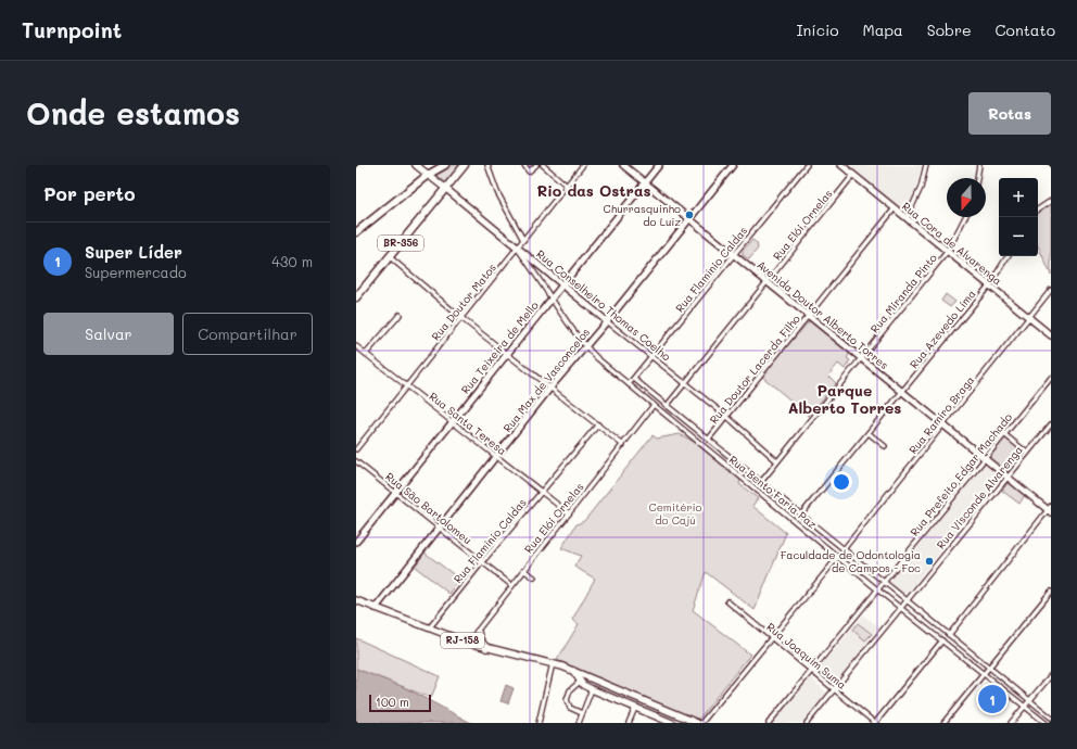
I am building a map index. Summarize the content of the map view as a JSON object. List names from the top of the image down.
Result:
{
  "streets": {
    "highway": ["BR-356"],
    "main road": [
      "Rua Cora de Alvarenga",
      "Rua Conselheiro Thomas Coelho",
      "Avenida Doutor Alberto Torres",
      "Rua Teixeira de Mello",
      "Rua Max de Vasconcelos",
      "RJ-158"
    ],
    "street": [
      "Rua Elói Ornelas",
      "Rua Flamínio Caldas",
      "Rua Miranda Pinto",
      "Rua Doutor Matos",
      "Rua Azevedo Lima",
      "Rua Doutor Lacerda Filho",
      "Rua Ramiro Braga",
      "Rua Santa Teresa",
      "Rua Prefeito Edgar Machado",
      "Rua Bento Faria Paz",
      "Rua Visconde Alvarenga",
      "Rua São Bartolomeu",
      "Rua Joaquim Suma"
    ]
  },
  "crossings": [
    ["Rua Elói Ornelas", "Rua Cora de Alvarenga"],
    ["Rua Elói Ornelas", "Rua Conselheiro Thomas Coelho"],
    ["Rua Elói Ornelas", "Avenida Doutor Alberto Torres"],
    ["Rua Elói Ornelas", "Rua Santa Teresa"],
    ["Rua Elói Ornelas", "Rua Bento Faria Paz"],
    ["Rua Elói Ornelas", "Rua São Bartolomeu"],
    ["Rua Elói Ornelas", "RJ-158"],
    ["BR-356", "Rua Conselheiro Thomas Coelho"],
    ["Rua Cora de Alvarenga", "Rua Miranda Pinto"],
    ["Rua Cora de Alvarenga", "Rua Azevedo Lima"],
    ["Rua Cora de Alvarenga", "Rua Doutor Lacerda Filho"],
    ["Rua Cora de Alvarenga", "Rua Ramiro Braga"],
    ["Rua Flamínio Caldas", "Rua Conselheiro Thomas Coelho"],
    ["Rua Flamínio Caldas", "Avenida Doutor Alberto Torres"],
    ["Rua Flamínio Caldas", "Rua Santa Teresa"],
    ["Rua Flamínio Caldas", "Rua Bento Faria Paz"],
    ["Rua Flamínio Caldas", "Rua São Bartolomeu"],
    ["Rua Flamínio Caldas", "RJ-158"],
    ["Rua Miranda Pinto", "Rua Conselheiro Thomas Coelho"],
    ["Rua Miranda Pinto", "Avenida Doutor Alberto Torres"],
    ["Rua Miranda Pinto", "Rua Bento Faria Paz"],
    ["Rua Doutor Matos", "Rua Conselheiro Thomas Coelho"],
    ["Rua Doutor Matos", "Rua Santa Teresa"],
    ["Rua Doutor Matos", "Rua Bento Faria Paz"],
    ["Rua Conselheiro Thomas Coelho", "Rua Teixeira de Mello"],
    ["Rua Conselheiro Thomas Coelho", "Rua Doutor Lacerda Filho"],
    ["Rua Conselheiro Thomas Coelho", "Rua Max de Vasconcelos"],
    ["Rua Conselheiro Thomas Coelho", "Rua Bento Faria Paz"],
    ["Avenida Doutor Alberto Torres", "Rua Azevedo Lima"],
    ["Avenida Doutor Alberto Torres", "Rua Teixeira de Mello"],
    ["Avenida Doutor Alberto Torres", "Rua Doutor Lacerda Filho"],
    ["Avenida Doutor Alberto Torres", "Rua Max de Vasconcelos"],
    ["Avenida Doutor Alberto Torres", "Rua Ramiro Braga"],
    ["Avenida Doutor Alberto Torres", "Rua Prefeito Edgar Machado"],
    ["Avenida Doutor Alberto Torres", "Rua Visconde Alvarenga"],
    ["Rua Azevedo Lima", "Rua Bento Faria Paz"],
    ["Rua Teixeira de Mello", "Rua Santa Teresa"],
    ["Rua Teixeira de Mello", "Rua Bento Faria Paz"],
    ["Rua Teixeira de Mello", "Rua São Bartolomeu"],
    ["Rua Doutor Lacerda Filho", "Rua Bento Faria Paz"],
    ["Rua Max de Vasconcelos", "Rua Santa Teresa"],
    ["Rua Max de Vasconcelos", "Rua Bento Faria Paz"],
    ["Rua Max de Vasconcelos", "Rua São Bartolomeu"],
    ["Rua Max de Vasconcelos", "RJ-158"],
    ["Rua Ramiro Braga", "Rua Bento Faria Paz"],
    ["Rua Prefeito Edgar Machado", "Rua Bento Faria Paz"],
    ["Rua Prefeito Edgar Machado", "Rua Joaquim Suma"],
    ["Rua Bento Faria Paz", "Rua Visconde Alvarenga"],
    ["Rua Visconde Alvarenga", "Rua Joaquim Suma"]
  ],
  "districts": ["Rio das Ostras", "Parque Alberto Torres"],
  "parks": ["Cemitério do Cajú"],
  "places": ["Churrasquinho do Luiz", "Faculdade de Odontologia de Campos - Foc"],
  "scale_bar": "100 m",
  "north": "bottom",
  "page": {
    "header": "Turnpoint",
    "nav": [
      "Início",
      "Mapa",
      "Sobre",
      "Contato"
    ],
    "buttons": [
      "Rotas",
      ["Salvar", "Compartilhar"]
    ],
    "title": "Onde estamos",
    "heading": "Por perto",
    "map_buttons": ["+", "−"],
    "list": [
      {
        "mark": "1",
        "name": "Super Líder",
        "note": "Supermercado",
        "value": "430 m"
      }
    ],
    "pins": "1",
    "scale": "100 m"
  }
}
